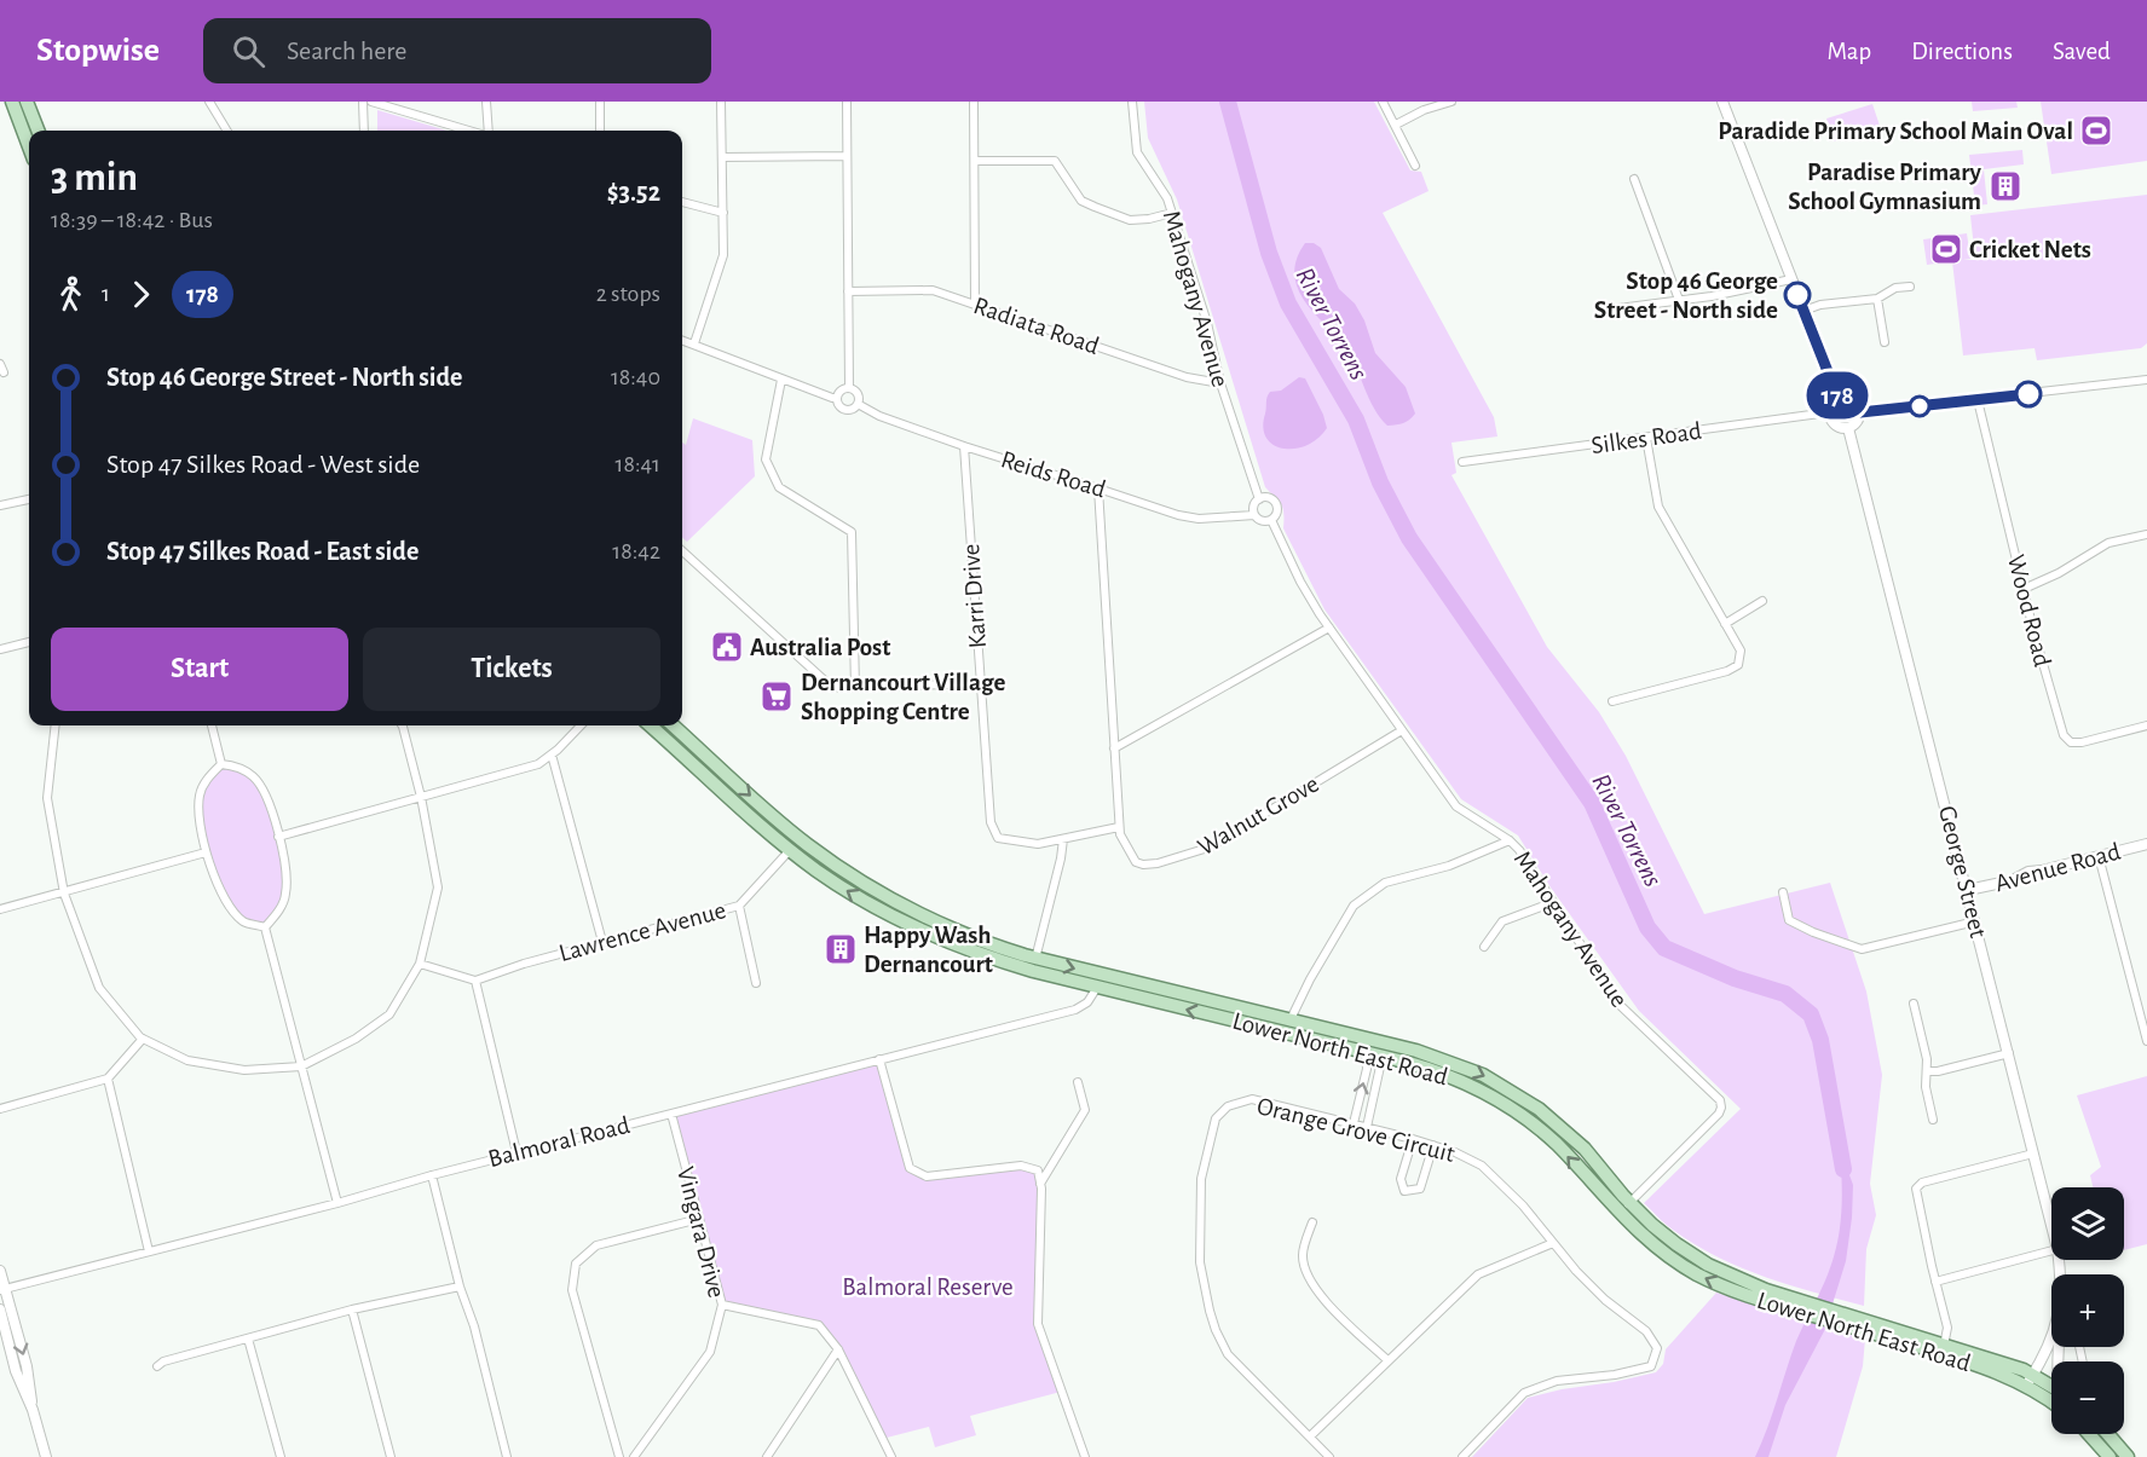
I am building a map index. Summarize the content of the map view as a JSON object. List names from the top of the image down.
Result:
{
  "streets": {
    "main road": ["Lower North East Road"],
    "street": [
      "Mahogany Avenue",
      "Radiata Road",
      "Silkes Road",
      "Reids Road",
      "Karri Drive",
      "Wood Road",
      "Walnut Grove",
      "Avenue Road",
      "George Street",
      "Lawrence Avenue",
      "Orange Grove Circuit",
      "Balmoral Road",
      "Vingara Drive"
    ]
  },
  "crossings": [
    ["Mahogany Avenue", "Radiata Road"],
    ["Mahogany Avenue", "Reids Road"],
    ["Mahogany Avenue", "Walnut Grove"],
    ["Mahogany Avenue", "Lower North East Road"],
    ["Silkes Road", "George Street"],
    ["Reids Road", "Karri Drive"],
    ["Karri Drive", "Walnut Grove"],
    ["Avenue Road", "George Street"],
    ["George Street", "Lower North East Road"],
    ["Lawrence Avenue", "Lower North East Road"],
    ["Lower North East Road", "Balmoral Road"],
    ["Balmoral Road", "Vingara Drive"]
  ],
  "water": ["River Torrens"],
  "parks": ["Balmoral Reserve"],
  "places": {
    "sports": ["Paradide Primary School Main Oval", "Cricket Nets"],
    "building": ["Paradise Primary School Gymnasium", "Happy Wash Dernancourt"],
    "other": ["Stop 46 George Street - North side"],
    "public building": ["Australia Post"],
    "supermarket": ["Dernancourt Village Shopping Centre"]
  },
  "lines": ["bus line 178"],
  "page": {
    "header": "Stopwise",
    "search": "Search here",
    "nav": ["Map", "Directions", "Saved"],
    "on_map": "178",
    "heading": ["3 min", "18:39 – 18:42 · Bus", "$3.52"],
    "legs": ["1", "178", "2 stops"],
    "list": [
      {
        "name": "Stop 46 George Street - North side",
        "value": "18:40"
      },
      {
        "name": "Stop 47 Silkes Road - West side",
        "value": "18:41"
      },
      {
        "name": "Stop 47 Silkes Road - East side",
        "value": "18:42"
      }
    ],
    "buttons": ["Start", "Tickets"],
    "map_buttons": ["+", "−"]
  }
}
